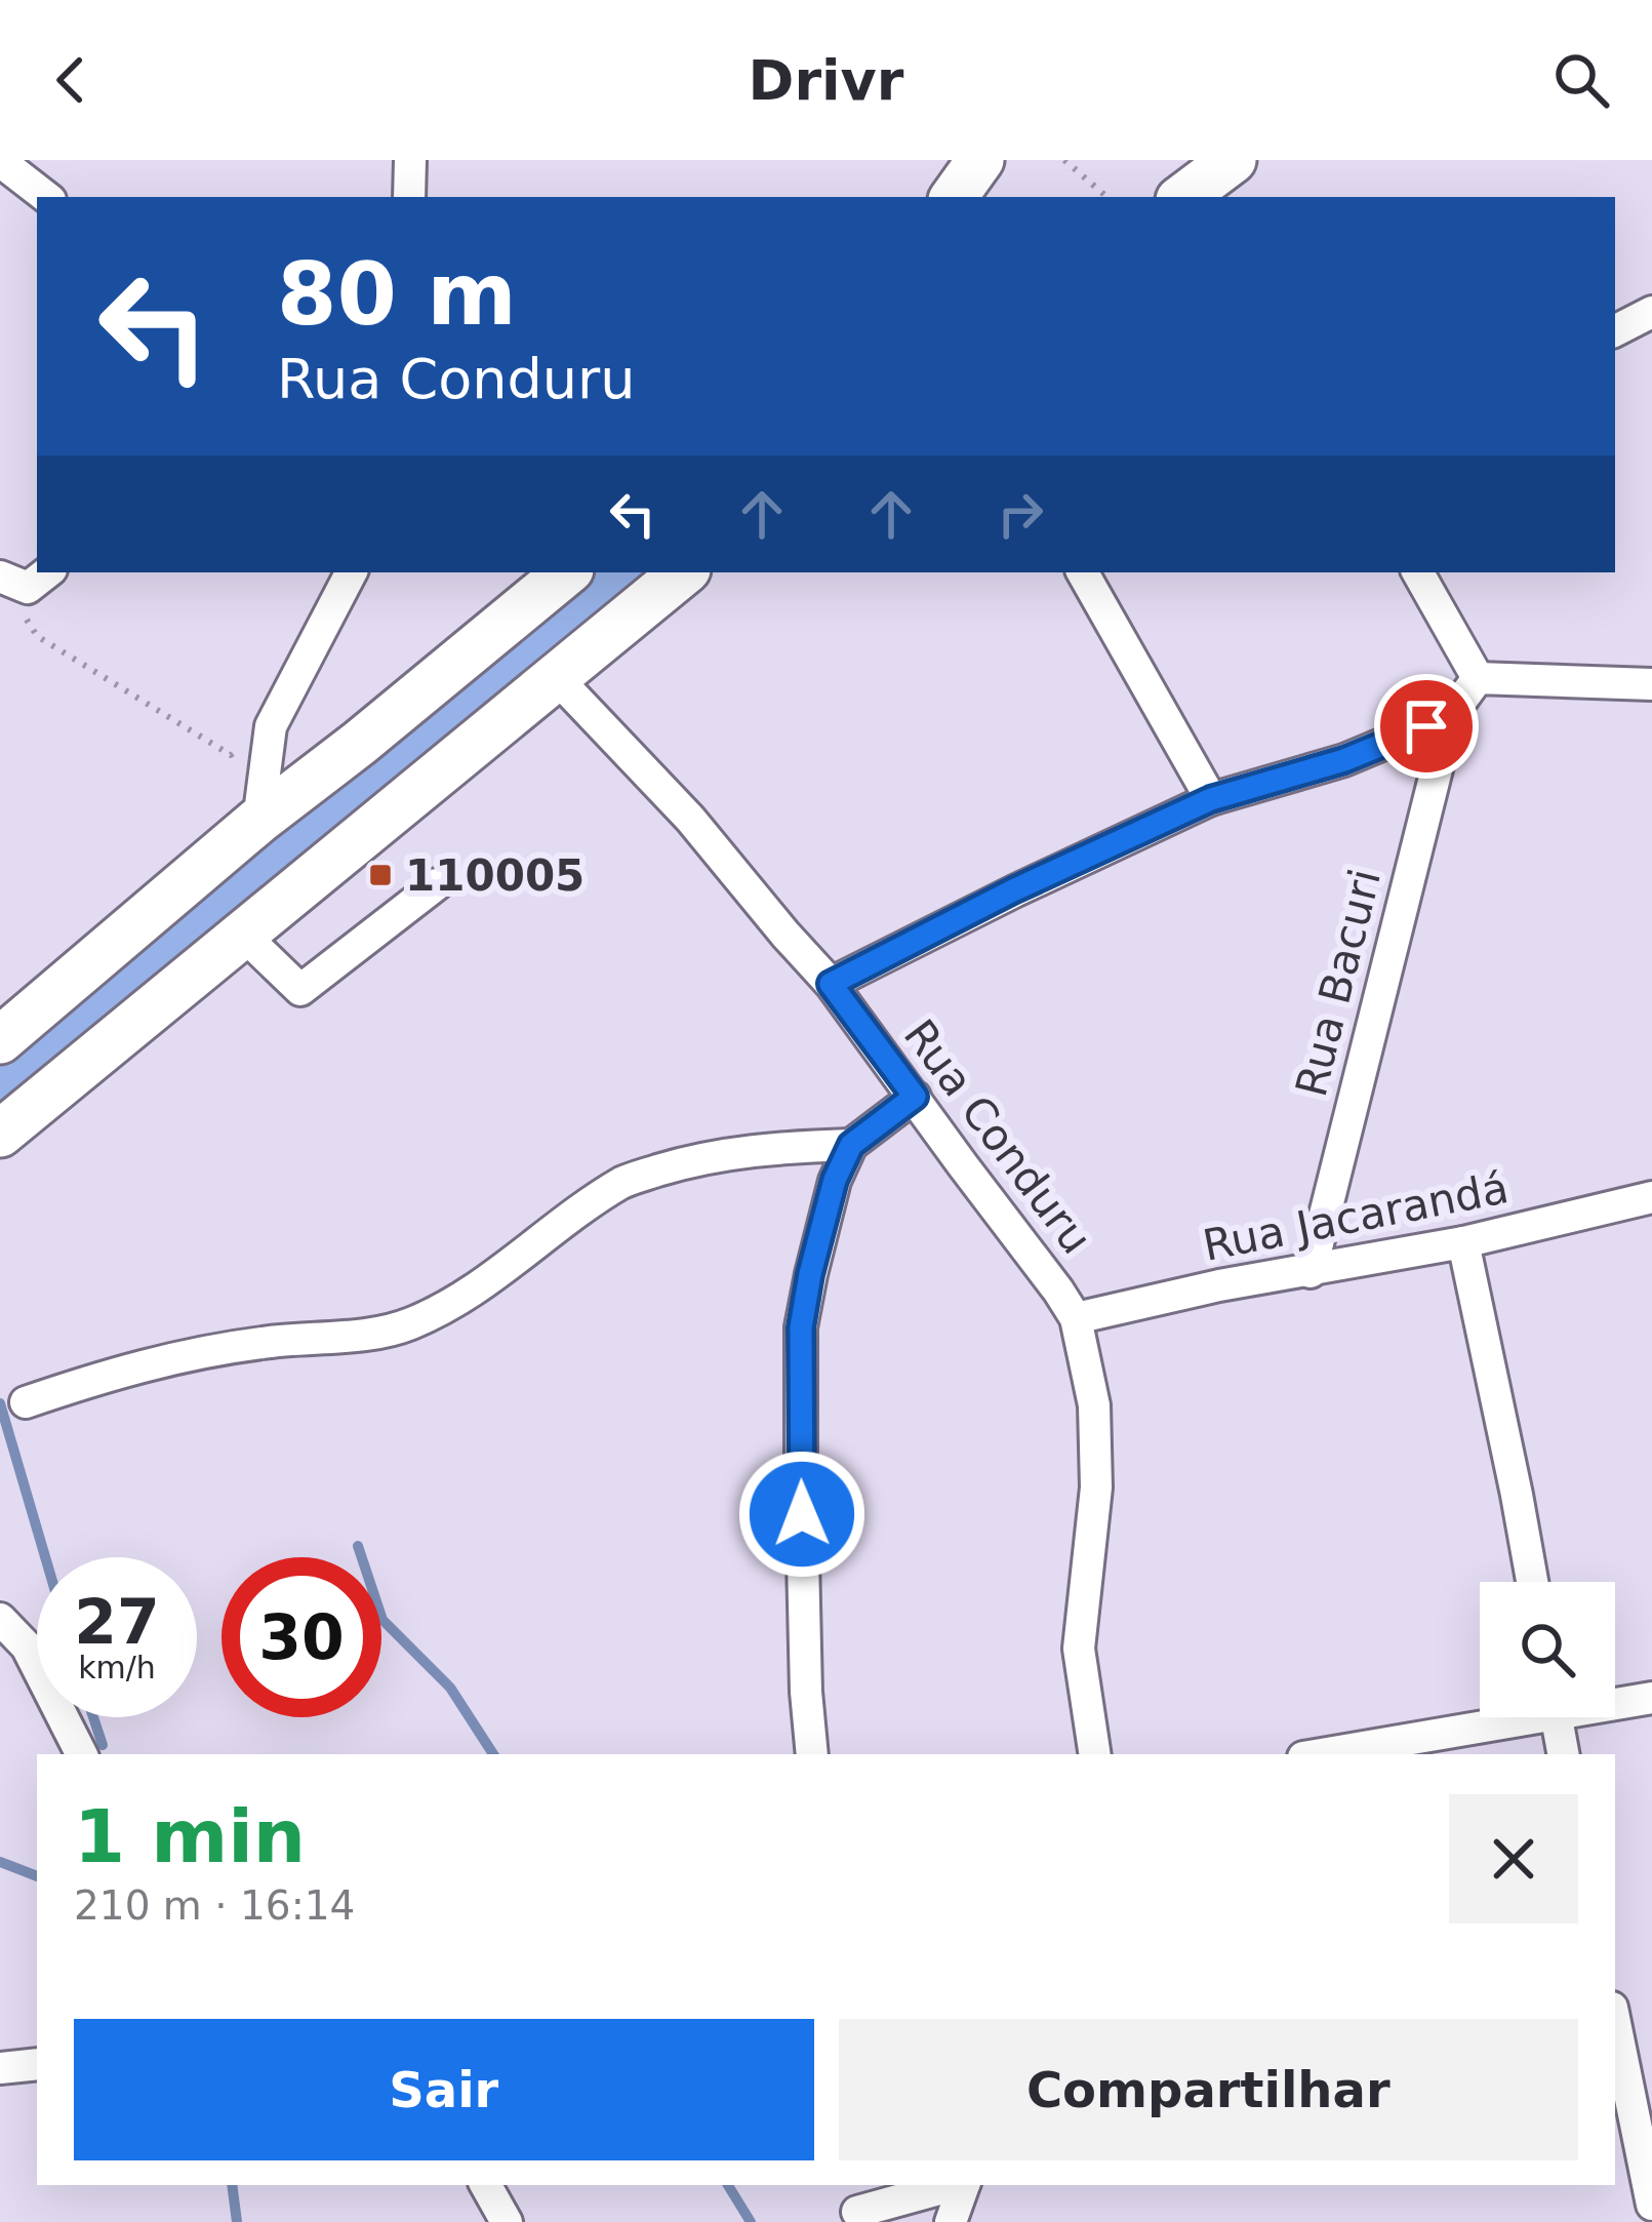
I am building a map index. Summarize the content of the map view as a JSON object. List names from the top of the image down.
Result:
{
  "streets": {
    "street": ["Rua Bacuri", "Rua Conduru", "Rua Jacarandá"]
  },
  "crossings": [
    ["Rua Bacuri", "Rua Jacarandá"],
    ["Rua Conduru", "Rua Jacarandá"]
  ],
  "places": {
    "transit": ["110005"]
  },
  "page": {
    "header": "Drivr",
    "turn": ["80 m", "Rua Conduru"],
    "speed": "27 km/h",
    "limit": "30",
    "heading": ["1 min", "210 m · 16:14"],
    "buttons": ["Sair", "Compartilhar"]
  }
}
